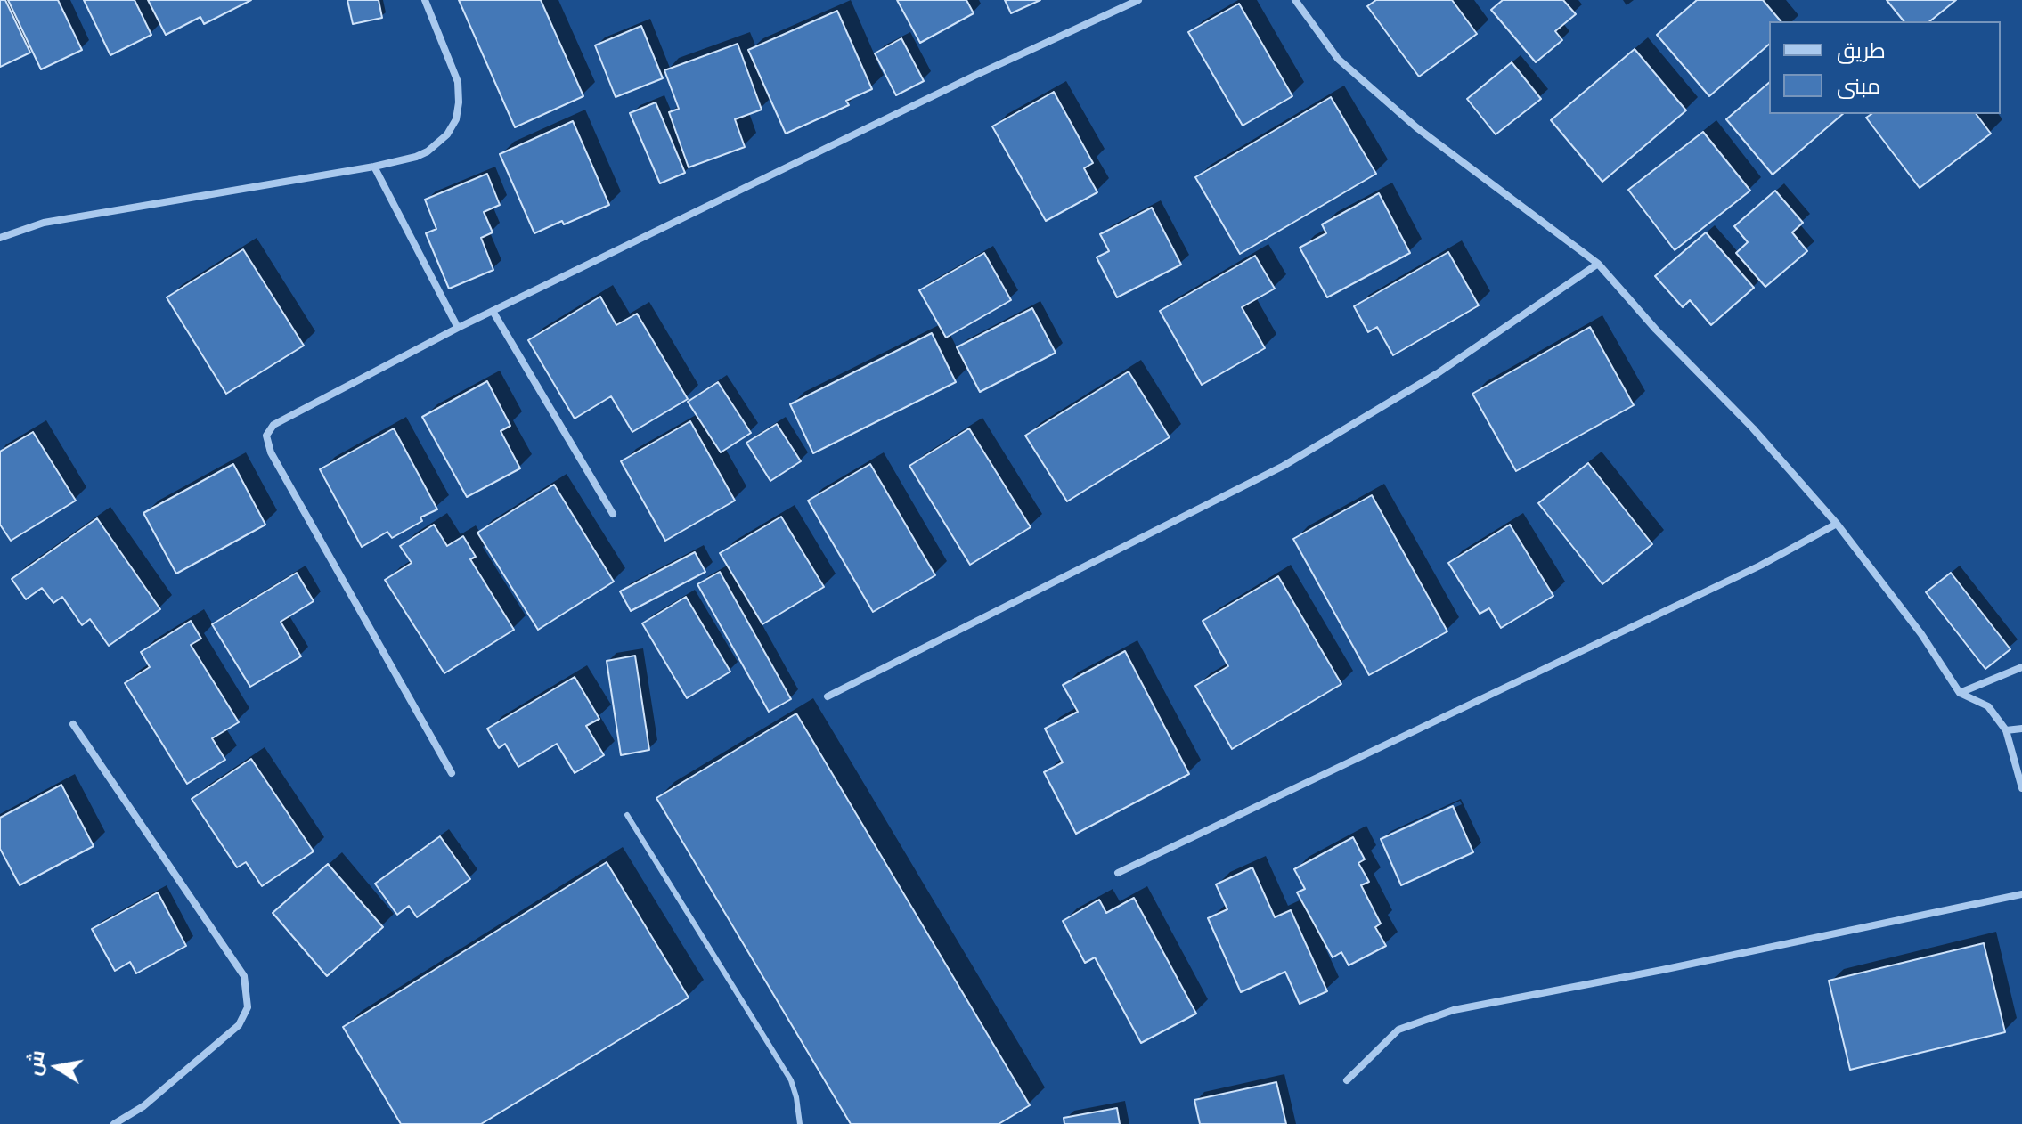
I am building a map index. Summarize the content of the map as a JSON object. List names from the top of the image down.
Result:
{
  "legend": ["طريق", "مبنى"],
  "north": "left"
}
